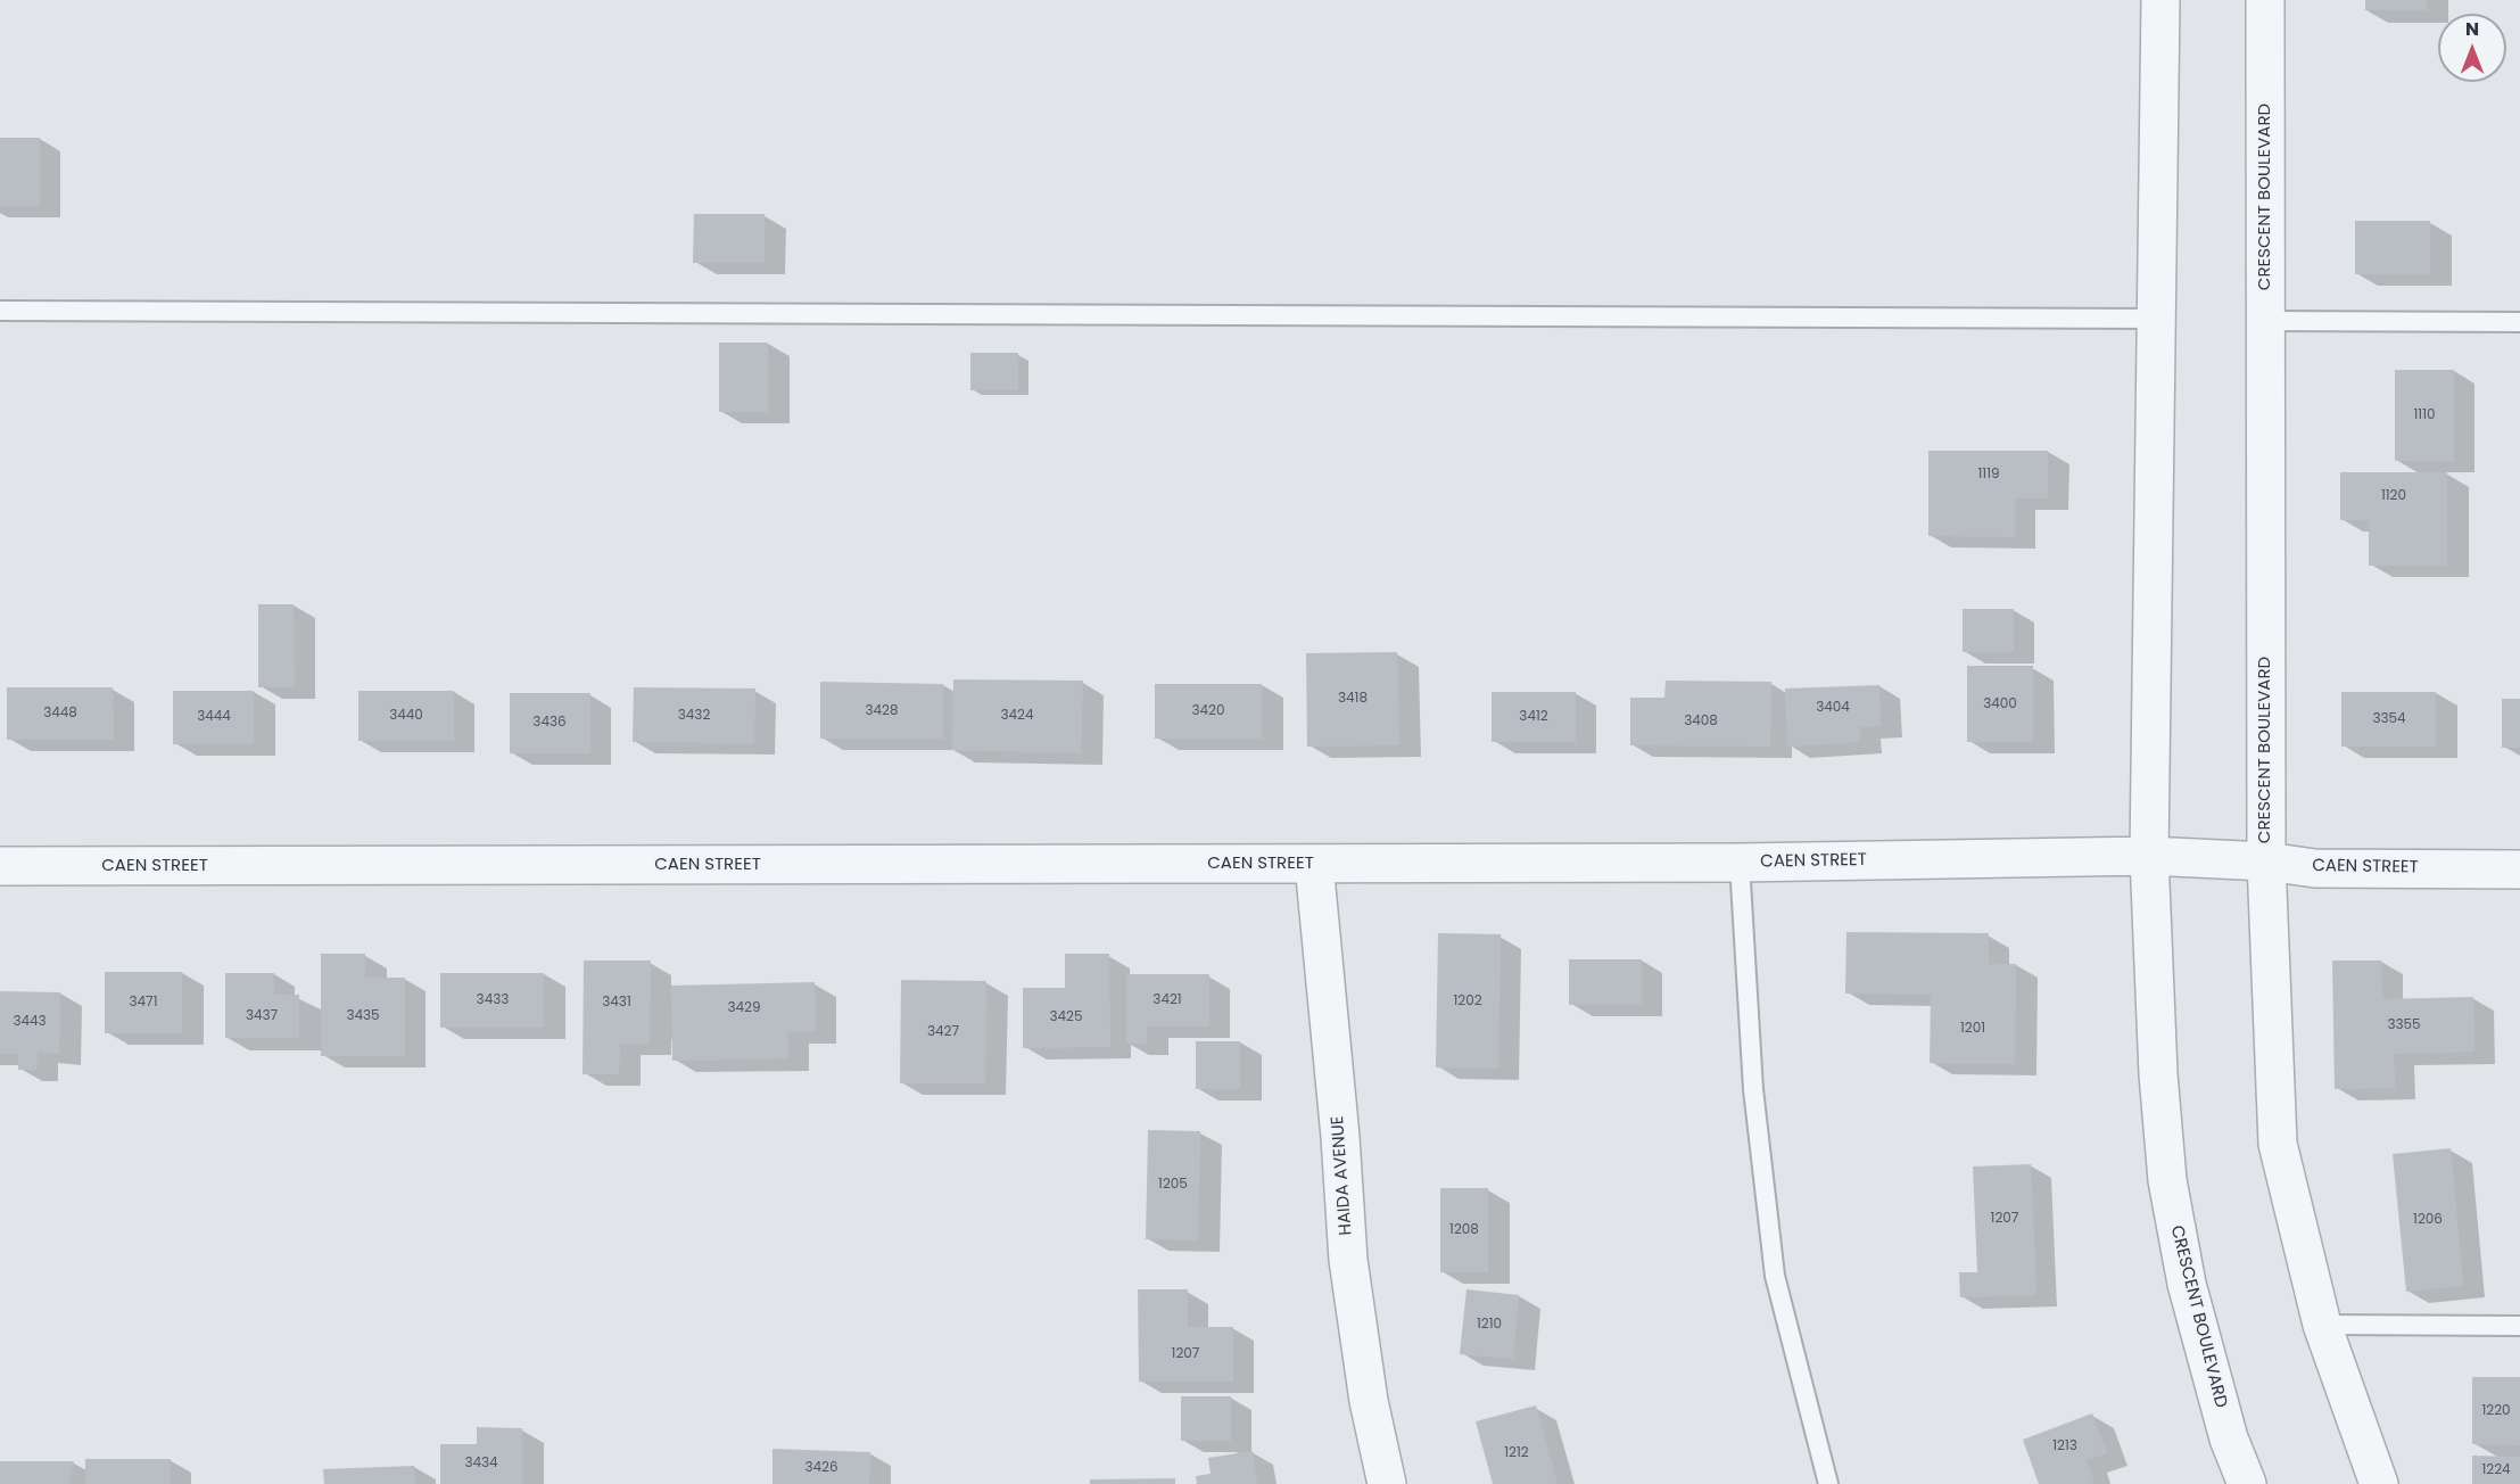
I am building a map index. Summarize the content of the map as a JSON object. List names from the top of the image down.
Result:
{
  "streets": {
    "street": ["CRESCENT BOULEVARD", "CAEN STREET", "HAIDA AVENUE"]
  },
  "crossings": [
    ["CRESCENT BOULEVARD", "CAEN STREET"],
    ["CAEN STREET", "HAIDA AVENUE"]
  ],
  "house_numbers": [
    "1110",
    "1119",
    "1120",
    "3418",
    "3400",
    "3404",
    "3428",
    "3420",
    "3448",
    "3440",
    "3432",
    "3424",
    "3444",
    "3412",
    "3354",
    "3408",
    "3436",
    "3433",
    "3421",
    "1202",
    "3471",
    "3431",
    "3429",
    "3437",
    "3435",
    "3425",
    "3443",
    "3355",
    "1201",
    "3427",
    "1205",
    "1207",
    "1206",
    "1208",
    "1210",
    "1207",
    "1220",
    "1213",
    "1212",
    "3434",
    "3426",
    "1224"
  ],
  "north": "top"
}
